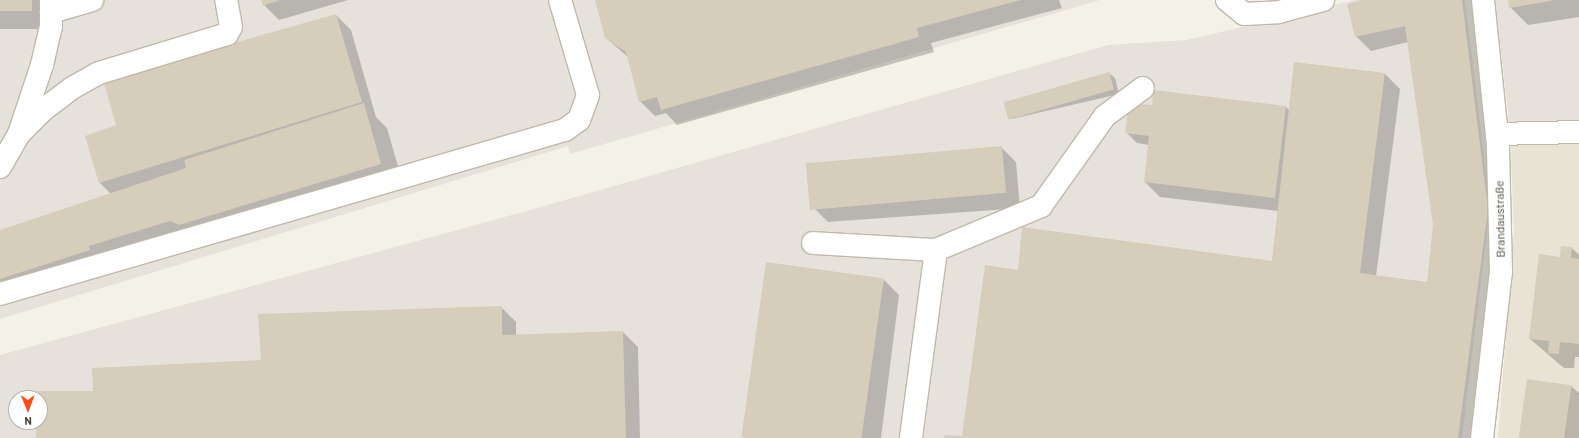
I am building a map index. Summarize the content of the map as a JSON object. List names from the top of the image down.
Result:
{
  "streets": {
    "street": ["Brandaustraße"]
  },
  "north": "bottom"
}
